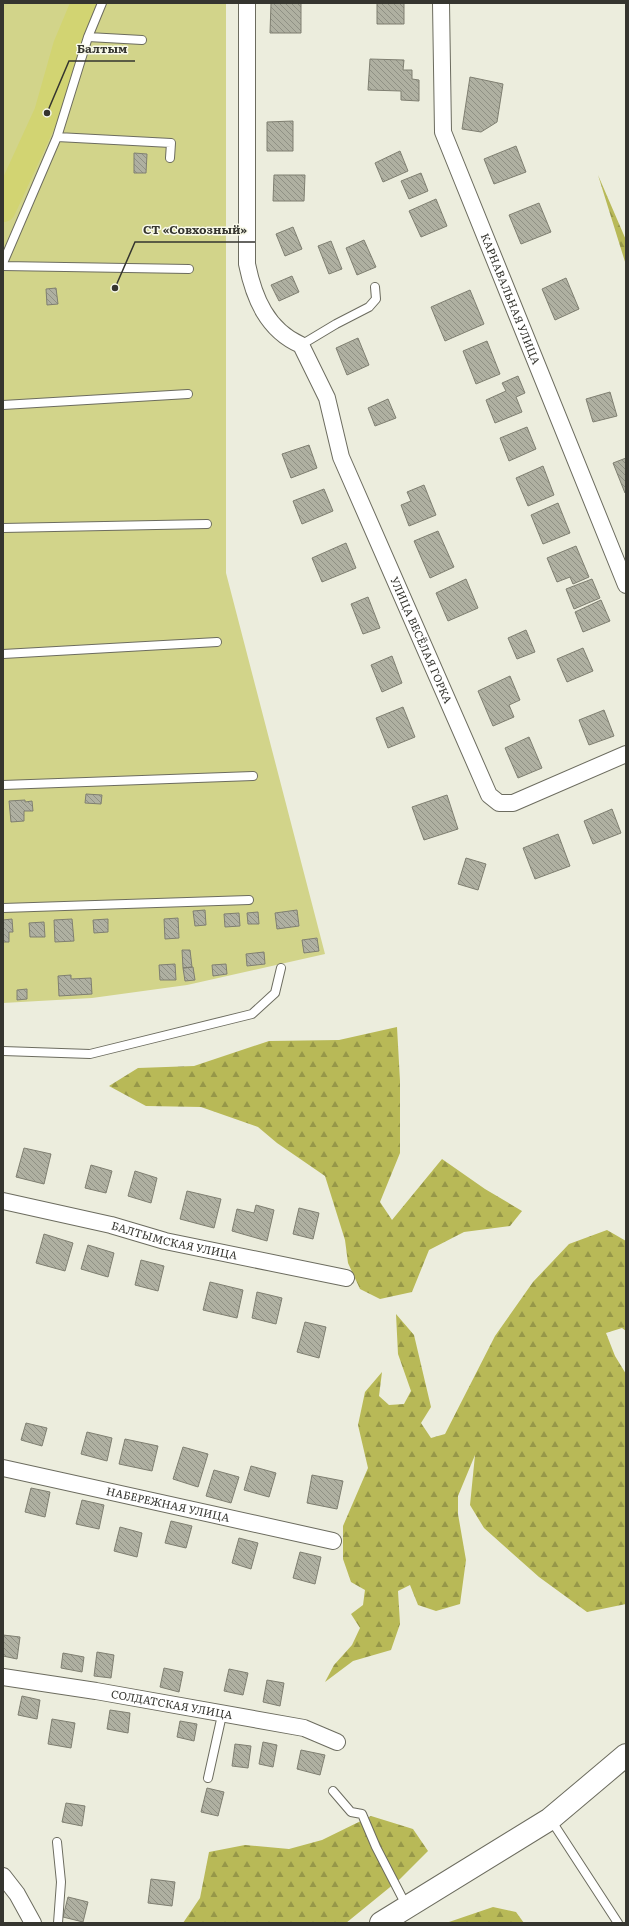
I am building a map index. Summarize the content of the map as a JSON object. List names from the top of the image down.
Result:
{
  "streets": {
    "street": [
      "КАРНАВАЛЬНАЯ УЛИЦА",
      "УЛИЦА ВЕСЁЛАЯ ГОРКА",
      "БАЛТЫМСКАЯ УЛИЦА",
      "НАБЕРЕЖНАЯ УЛИЦА",
      "СОЛДАТСКАЯ УЛИЦА"
    ]
  },
  "places": ["Балтым", "СТ «Совхозный»"]
}
